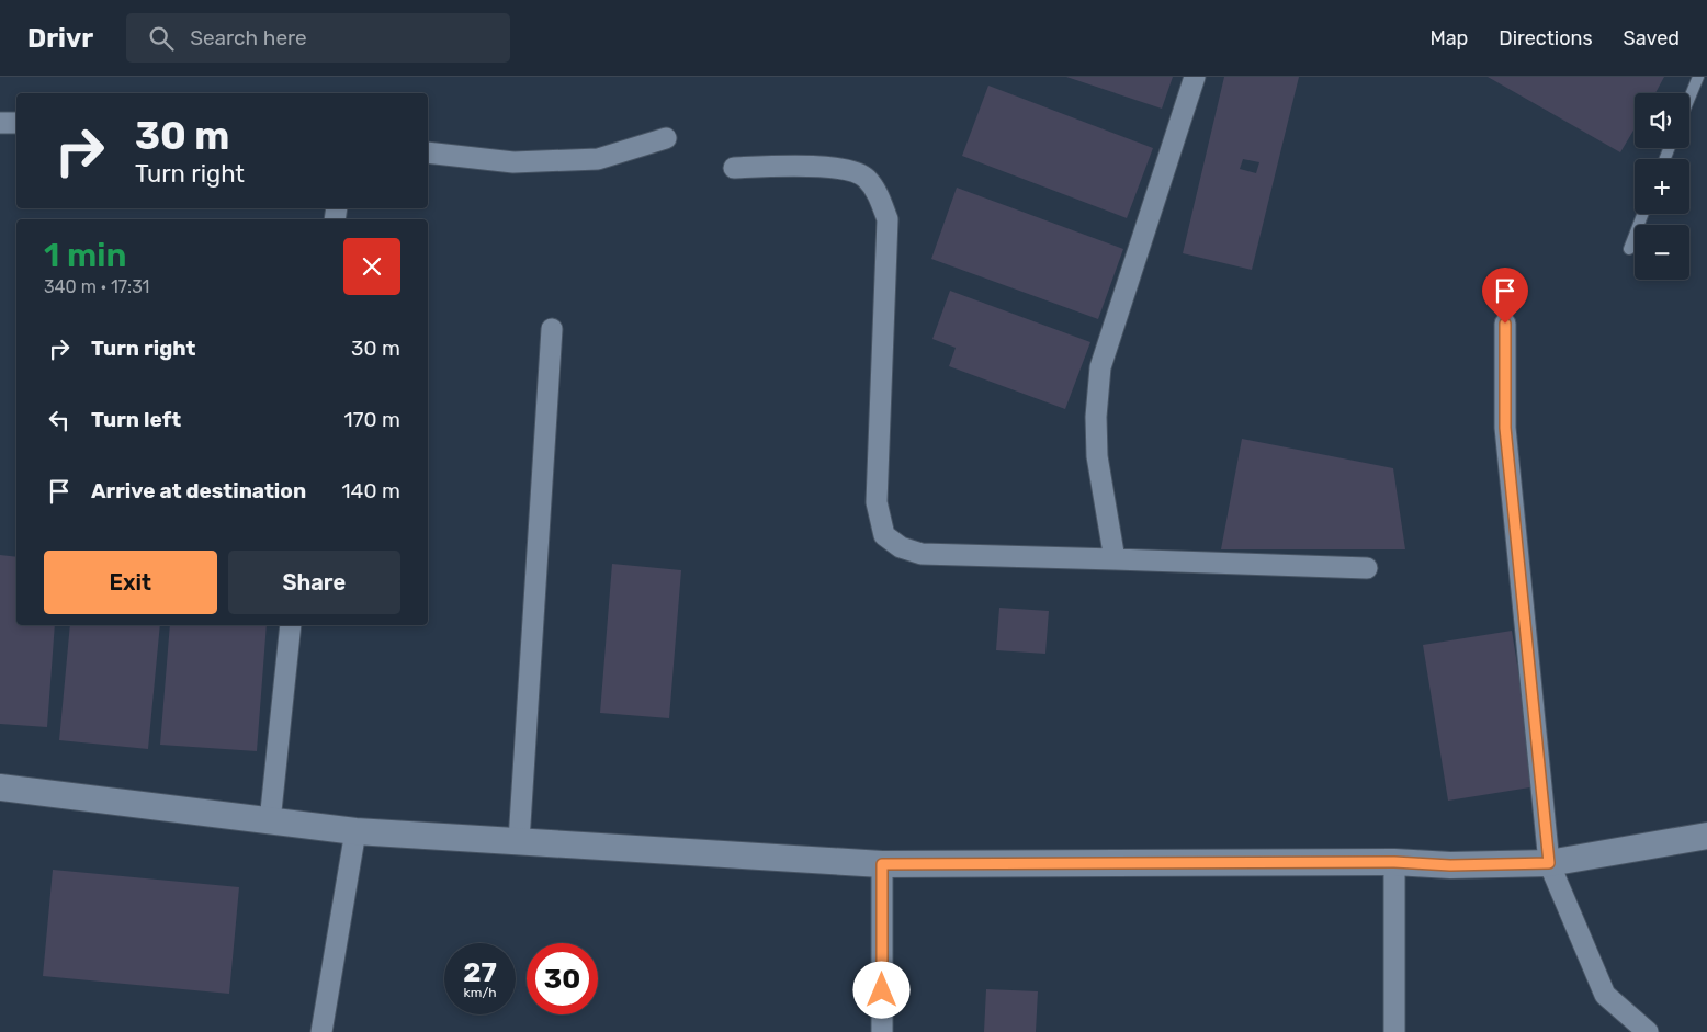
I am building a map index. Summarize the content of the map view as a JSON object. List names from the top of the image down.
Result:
{
  "page": {
    "header": "Drivr",
    "search": "Search here",
    "nav": ["Map", "Directions", "Saved"],
    "map_buttons": ["+", "−"],
    "turn": ["30 m", "Turn right"],
    "heading": ["1 min", "340 m · 17:31"],
    "list": [
      {
        "name": "Turn right",
        "value": "30 m"
      },
      {
        "name": "Turn left",
        "value": "170 m"
      },
      {
        "name": "Arrive at destination",
        "value": "140 m"
      }
    ],
    "buttons": ["Exit", "Share"],
    "speed": "27 km/h",
    "limit": "30"
  }
}
